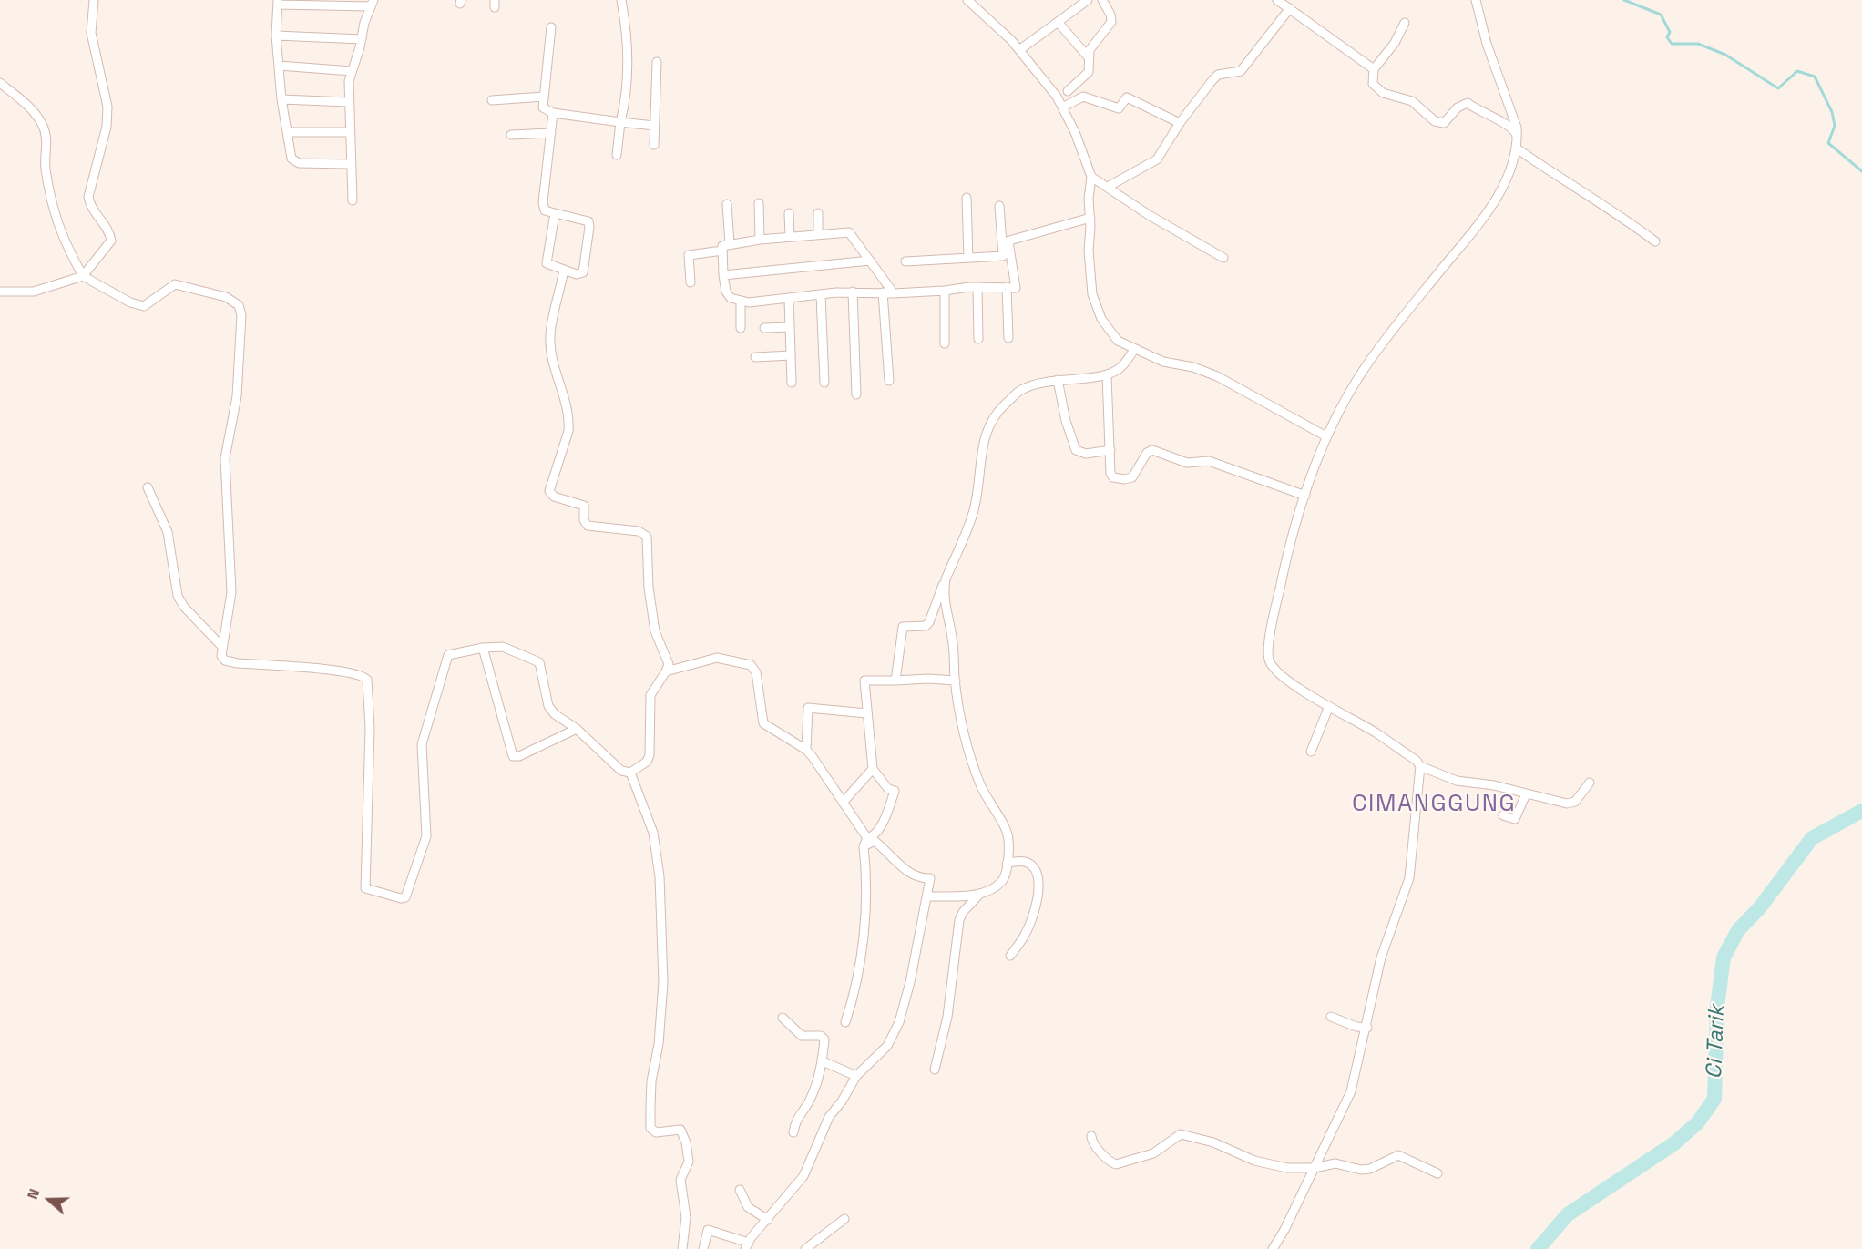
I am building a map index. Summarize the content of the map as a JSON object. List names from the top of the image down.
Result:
{
  "districts": ["CIMANGGUNG"],
  "water": ["Ci Tarik"],
  "north": "left"
}
